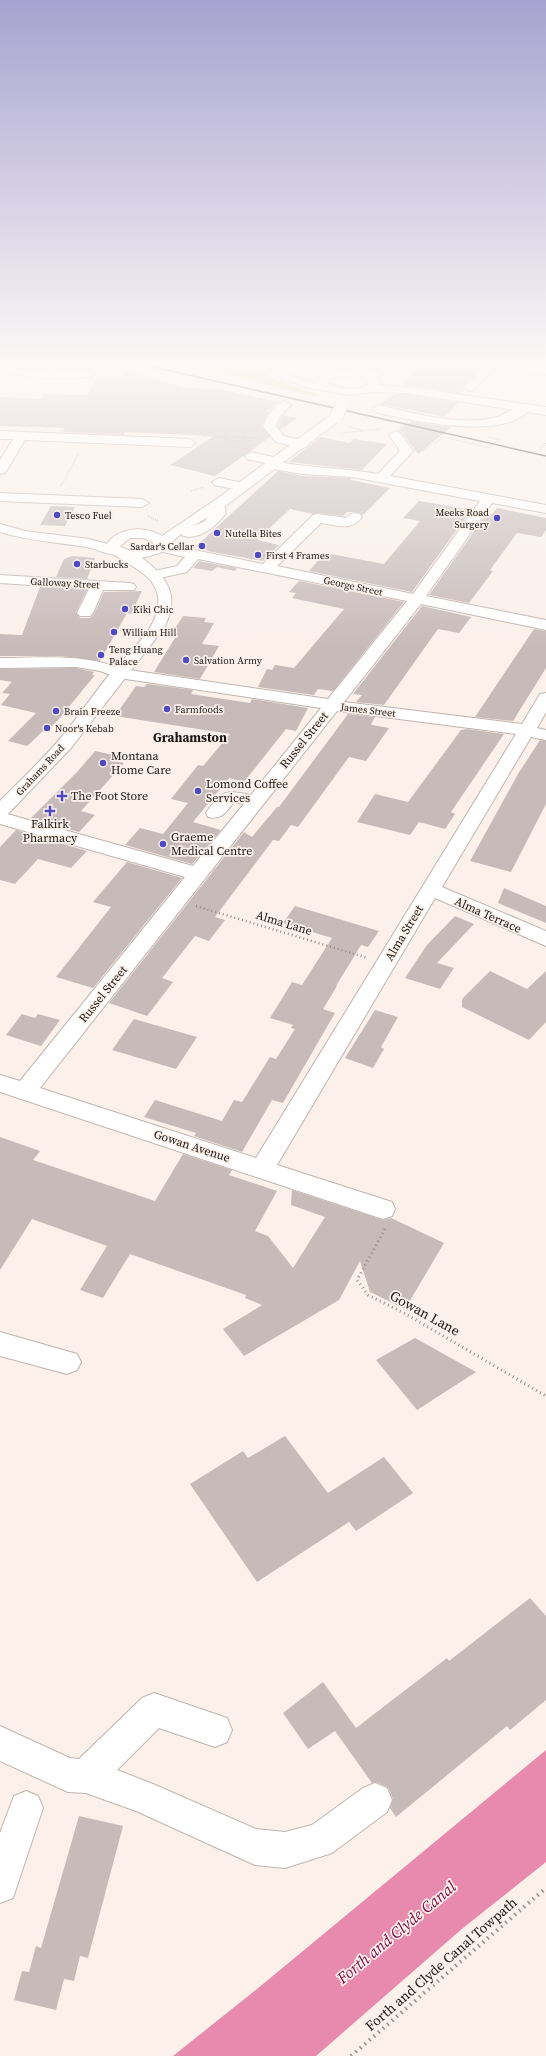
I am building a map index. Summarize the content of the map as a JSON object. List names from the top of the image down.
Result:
{
  "streets": {
    "street": [
      "Galloway Street",
      "George Street",
      "James Street",
      "Russel Street",
      "Grahams Road",
      "Alma Terrace",
      "Alma Street",
      "Gowan Avenue"
    ],
    "path": ["Alma Lane", "Gowan Lane", "Forth and Clyde Canal Towpath"]
  },
  "crossings": [
    ["George Street", "Russel Street"],
    ["George Street", "Grahams Road"],
    ["James Street", "Russel Street"],
    ["James Street", "Grahams Road"],
    ["James Street", "Alma Street"],
    ["Russel Street", "Alma Lane"],
    ["Russel Street", "Gowan Avenue"],
    ["Alma Terrace", "Alma Street"],
    ["Alma Lane", "Alma Street"],
    ["Alma Street", "Gowan Avenue"],
    ["Gowan Avenue", "Gowan Lane"]
  ],
  "districts": ["Grahamston"],
  "water": ["Forth and Clyde Canal"],
  "places": {
    "other": [
      "Tesco Fuel",
      "Meeks Road Surgery",
      "Nutella Bites",
      "Sardar's Cellar",
      "First 4 Frames",
      "Starbucks",
      "Kiki Chic",
      "William Hill",
      "Teng Huang Palace",
      "Salvation Army",
      "Farmfoods",
      "Brain Freeze",
      "Noor's Kebab",
      "Montana Home Care",
      "Lomond Coffee Services",
      "Graeme Medical Centre"
    ],
    "health": ["The Foot Store", "Falkirk Pharmacy"]
  }
}
